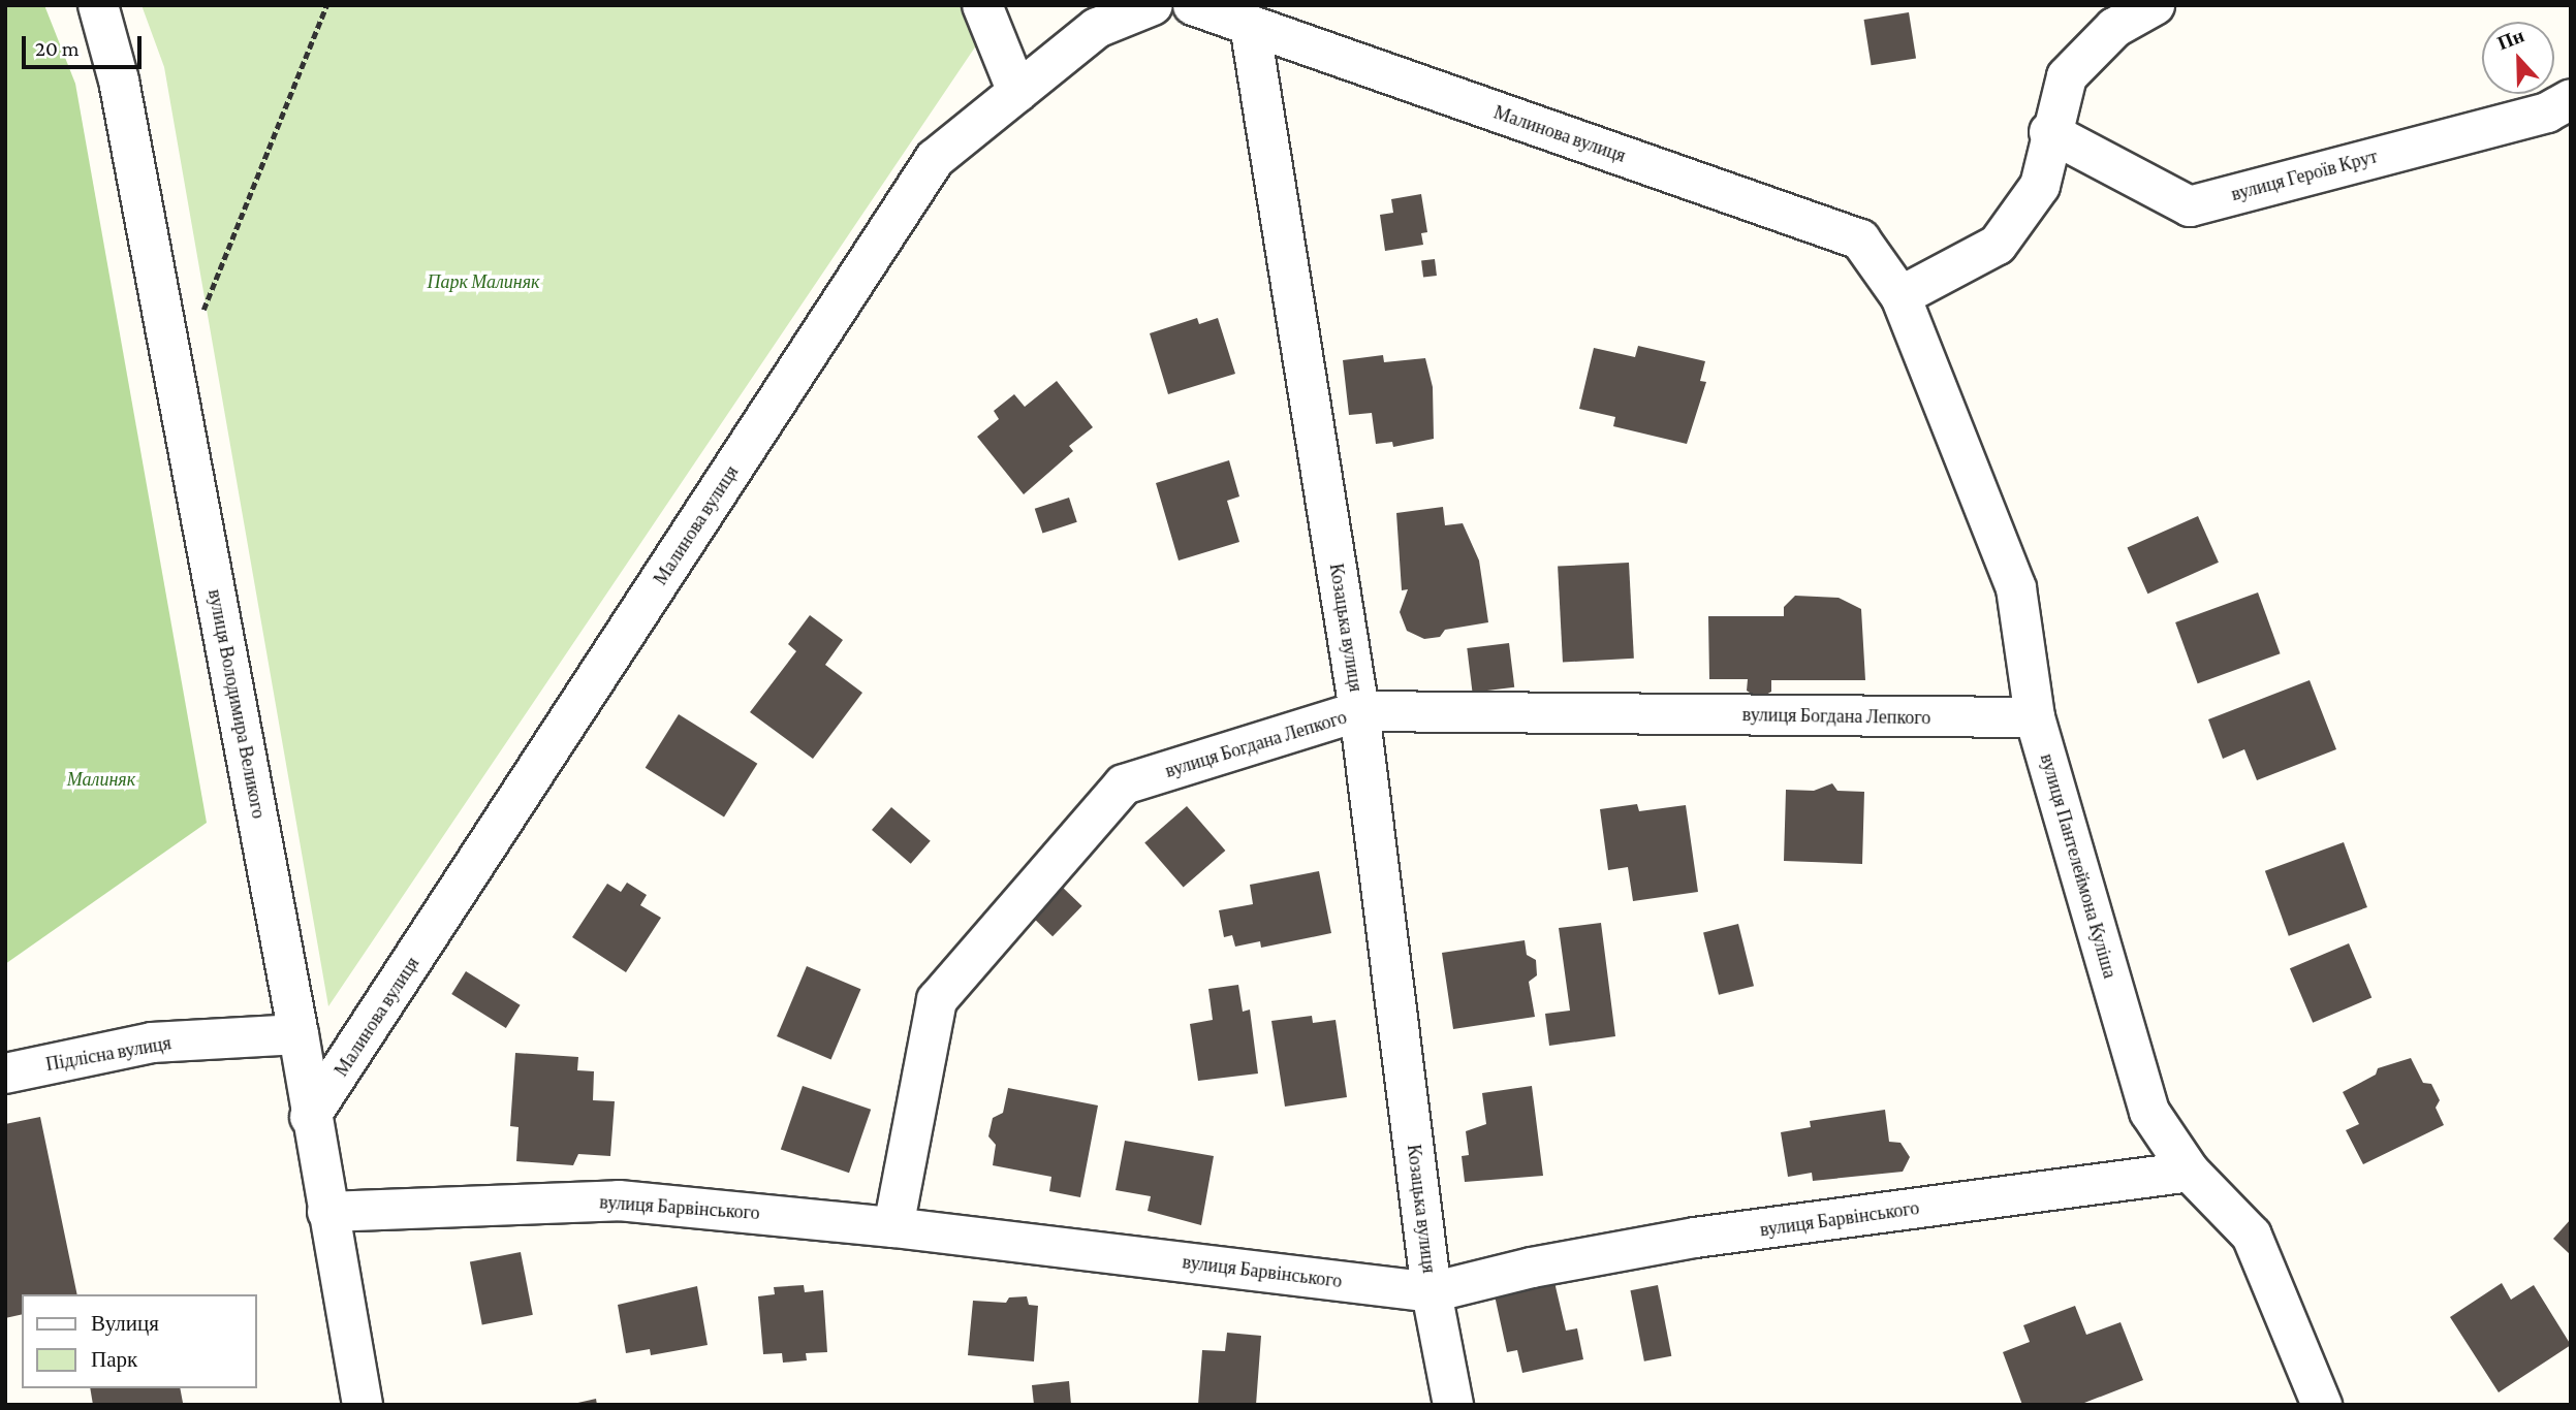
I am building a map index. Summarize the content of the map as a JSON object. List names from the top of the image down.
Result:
{
  "streets": {
    "street": [
      "Малинова вулиця",
      "вулиця Героїв Крут",
      "Козацька вулиця",
      "вулиця Володимира Великого",
      "вулиця Богдана Лепкого",
      "вулиця Пантелеймона Куліша",
      "Підлісна вулиця",
      "вулиця Барвінського"
    ]
  },
  "crossings": [
    ["Малинова вулиця", "Козацька вулиця"],
    ["Малинова вулиця", "вулиця Володимира Великого"],
    ["Малинова вулиця", "вулиця Пантелеймона Куліша"],
    ["Козацька вулиця", "вулиця Богдана Лепкого"],
    ["Козацька вулиця", "вулиця Барвінського"],
    ["вулиця Володимира Великого", "Підлісна вулиця"],
    ["вулиця Володимира Великого", "вулиця Барвінського"],
    ["вулиця Богдана Лепкого", "вулиця Пантелеймона Куліша"],
    ["вулиця Богдана Лепкого", "вулиця Барвінського"],
    ["вулиця Пантелеймона Куліша", "вулиця Барвінського"]
  ],
  "parks": ["Парк Малиняк", "Малиняк"],
  "legend": ["Вулиця", "Парк"],
  "scale_bar": "20 m",
  "north": "top"
}
